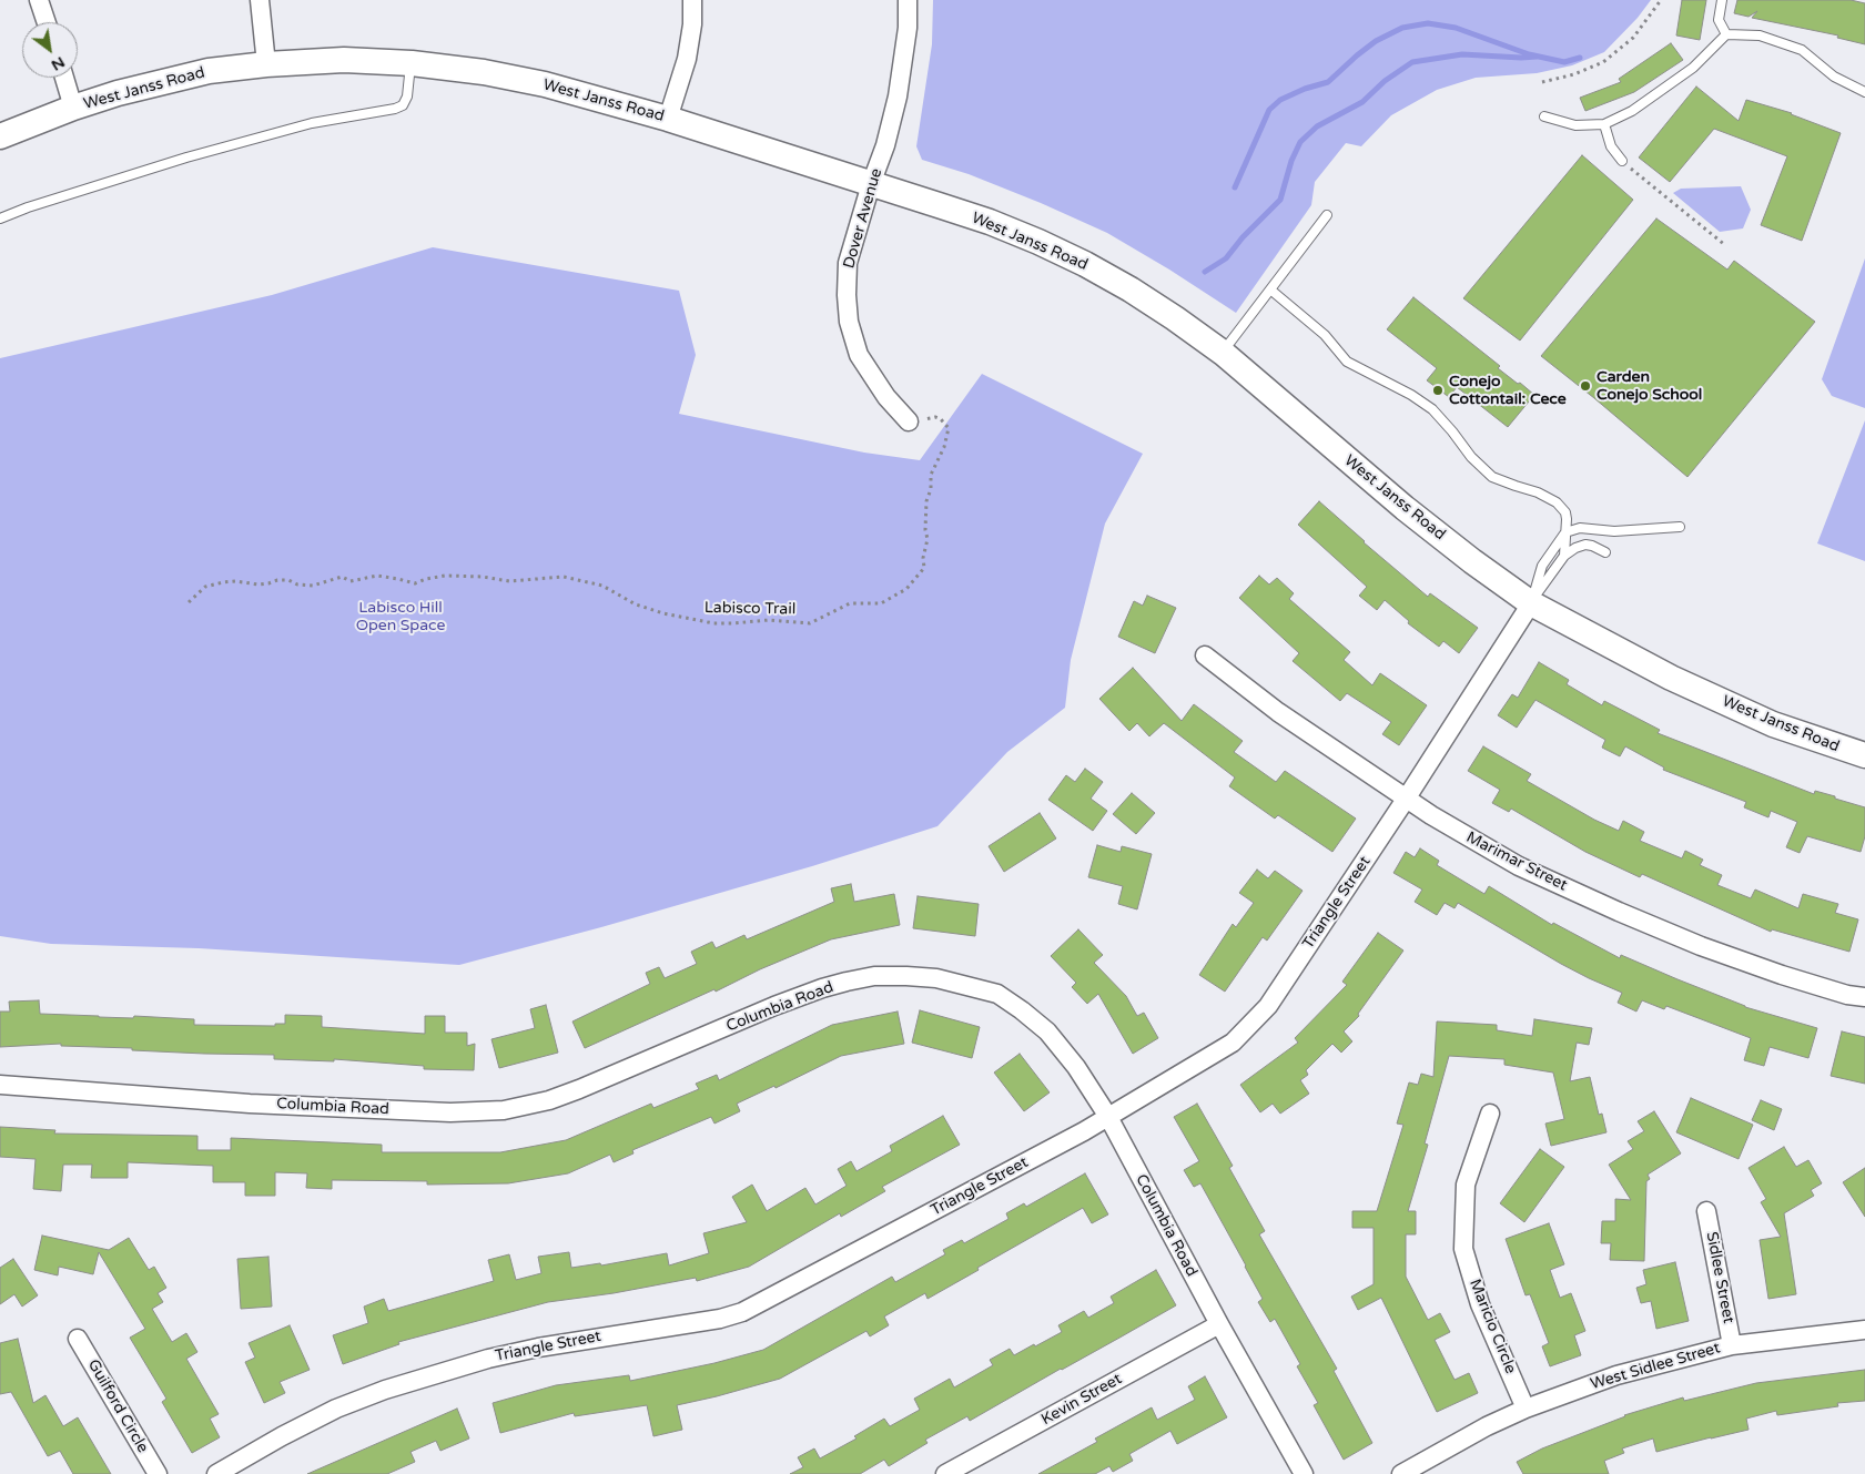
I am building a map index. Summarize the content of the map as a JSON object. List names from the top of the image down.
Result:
{
  "streets": {
    "main road": ["West Janss Road"],
    "street": [
      "Dover Avenue",
      "Marimar Street",
      "Triangle Street",
      "Columbia Road",
      "Sidlee Street",
      "Maricio Circle",
      "West Sidlee Street",
      "Kevin Street",
      "Guilford Circle"
    ],
    "path": ["Labisco Trail"]
  },
  "crossings": [
    ["West Janss Road", "Dover Avenue"],
    ["West Janss Road", "Triangle Street"],
    ["Dover Avenue", "Labisco Trail"],
    ["Marimar Street", "Triangle Street"],
    ["Triangle Street", "Columbia Road"],
    ["Columbia Road", "Kevin Street"],
    ["Sidlee Street", "West Sidlee Street"],
    ["Maricio Circle", "West Sidlee Street"]
  ],
  "parks": ["Labisco Hill Open Space"],
  "places": ["Carden Conejo School", "Conejo Cottontail: Cece"],
  "north": "bottom right"
}
